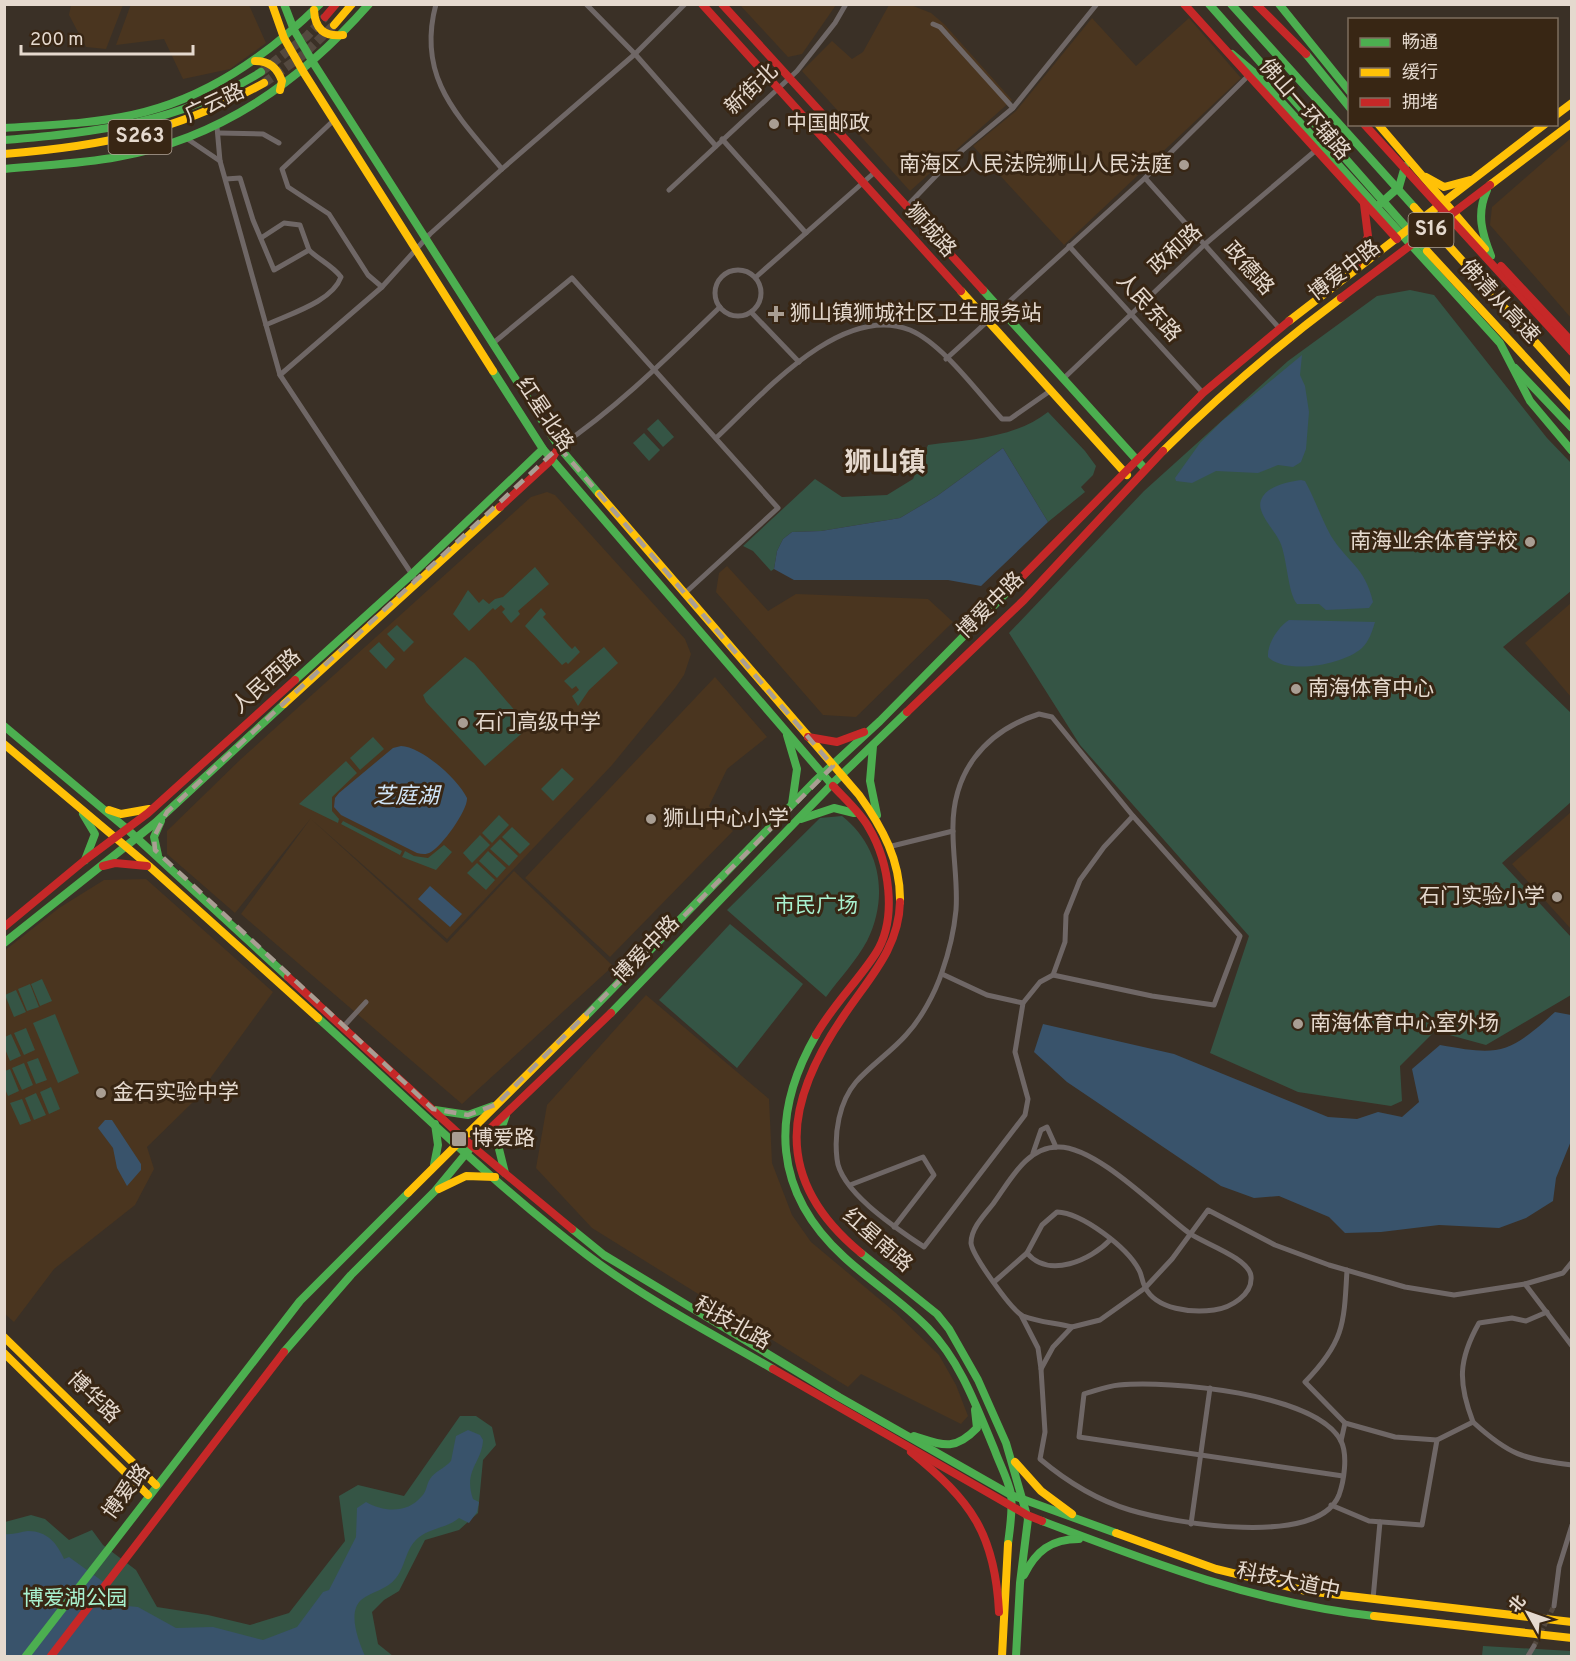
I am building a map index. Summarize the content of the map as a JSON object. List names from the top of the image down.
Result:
{
  "streets": {
    "main road": [
      "广云路",
      "佛山一环辅路",
      "S263",
      "S16",
      "狮城路",
      "博爱中路",
      "佛清从高速",
      "红星北路",
      "人民西路",
      "红星南路",
      "科技北路",
      "博华路",
      "博爱路",
      "科技大道中"
    ],
    "street": [
      "新街北",
      "政和路",
      "政德路",
      "人民东路"
    ]
  },
  "crossings": [
    ["新街北", "狮城路"],
    ["广云路", "红星北路"],
    ["佛山一环辅路", "政和路"],
    ["佛山一环辅路", "博爱中路"],
    ["S263", "红星北路"],
    ["狮城路", "政和路"],
    ["狮城路", "博爱中路"],
    ["政和路", "政德路"],
    ["政和路", "人民东路"],
    ["政德路", "博爱中路"],
    ["博爱中路", "人民东路"],
    ["博爱中路", "红星北路"],
    ["博爱中路", "红星南路"],
    ["博爱中路", "科技北路"],
    ["博爱中路", "博爱路"],
    ["红星北路", "人民西路"],
    ["红星北路", "红星南路"],
    ["红星南路", "科技北路"],
    ["红星南路", "科技大道中"],
    ["科技北路", "博爱路"],
    ["科技北路", "科技大道中"],
    ["博华路", "博爱路"]
  ],
  "districts": ["狮山镇"],
  "water": ["芝庭湖"],
  "parks": ["市民广场", "博爱湖公园"],
  "places": {
    "other": [
      "中国邮政",
      "南海区人民法院狮山人民法庭",
      "南海业余体育学校",
      "南海体育中心",
      "石门高级中学",
      "狮山中心小学",
      "石门实验小学",
      "南海体育中心室外场",
      "金石实验中学"
    ],
    "health": ["狮山镇狮城社区卫生服务站"],
    "transit": ["博爱路"]
  },
  "legend": ["畅通", "缓行", "拥堵"],
  "scale_bar": "200 m",
  "north": "top left"
}
